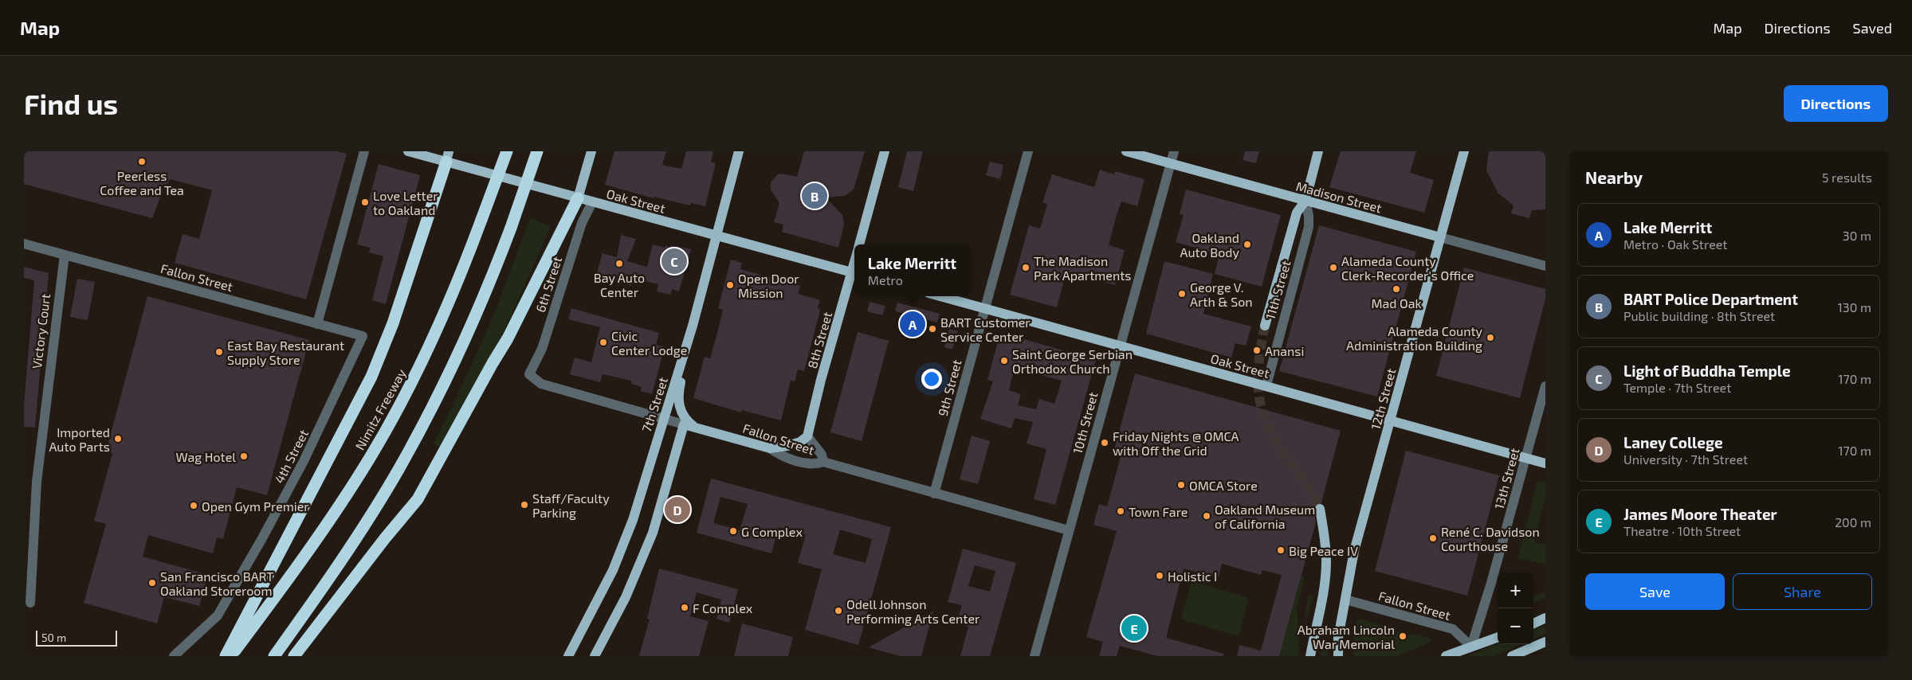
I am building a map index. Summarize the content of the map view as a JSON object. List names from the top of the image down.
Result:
{
  "streets": {
    "highway": ["Nimitz Freeway"],
    "main road": [
      "Madison Street",
      "Oak Street",
      "Fallon Street",
      "11th Street",
      "8th Street",
      "12th Street",
      "7th Street"
    ],
    "street": [
      "6th Street",
      "Victory Court",
      "9th Street",
      "10th Street",
      "4th Street",
      "13th Street"
    ]
  },
  "crossings": [
    ["Madison Street", "11th Street"],
    ["Madison Street", "12th Street"],
    ["Madison Street", "10th Street"],
    ["Oak Street", "6th Street"],
    ["Oak Street", "11th Street"],
    ["Oak Street", "8th Street"],
    ["Oak Street", "9th Street"],
    ["Oak Street", "12th Street"],
    ["Oak Street", "7th Street"],
    ["Oak Street", "10th Street"],
    ["Oak Street", "13th Street"],
    ["Fallon Street", "6th Street"],
    ["Fallon Street", "Victory Court"],
    ["Fallon Street", "9th Street"],
    ["Fallon Street", "12th Street"],
    ["Fallon Street", "7th Street"],
    ["Fallon Street", "10th Street"],
    ["Fallon Street", "4th Street"],
    ["Fallon Street", "13th Street"]
  ],
  "places": [
    "Peerless Coffee and Tea",
    "Love Letter to Oakland",
    "Oakland Auto Body",
    "Bay Auto Center",
    "The Madison Park Apartments",
    "Alameda County Clerk-Recorder's Office",
    "Open Door Mission",
    "Mad Oak",
    "George V. Arth & Son",
    "BART Customer Service Center",
    "Alameda County Administration Building",
    "Civic Center Lodge",
    "Anansi",
    "East Bay Restaurant Supply Store",
    "Saint George Serbian Orthodox Church",
    "Imported Auto Parts",
    "Friday Nights @ OMCA with Off the Grid",
    "Wag Hotel",
    "OMCA Store",
    "Staff/Faculty Parking",
    "Open Gym Premier",
    "Town Fare",
    "Oakland Museum of California",
    "G Complex",
    "René C. Davidson Courthouse",
    "Big Peace IV",
    "Holistic I",
    "San Francisco BART Oakland Storeroom",
    "F Complex",
    "Odell Johnson Performing Arts Center",
    "Abraham Lincoln War Memorial"
  ],
  "scale_bar": "50 m",
  "page": {
    "header": "Map",
    "nav": ["Map", "Directions", "Saved"],
    "buttons": [
      "Directions",
      ["Save", "Share"]
    ],
    "title": "Find us",
    "heading": ["Nearby", "5 results"],
    "pins": [
      "B",
      "C",
      "A",
      "D",
      "E"
    ],
    "list": [
      {
        "mark": "A",
        "name": "Lake Merritt",
        "note": "Metro · Oak Street",
        "value": "30 m"
      },
      {
        "mark": "B",
        "name": "BART Police Department",
        "note": "Public building · 8th Street",
        "value": "130 m"
      },
      {
        "mark": "C",
        "name": "Light of Buddha Temple",
        "note": "Temple · 7th Street",
        "value": "170 m"
      },
      {
        "mark": "D",
        "name": "Laney College",
        "note": "University · 7th Street",
        "value": "170 m"
      },
      {
        "mark": "E",
        "name": "James Moore Theater",
        "note": "Theatre · 10th Street",
        "value": "200 m"
      }
    ],
    "popup": ["Lake Merritt", "Metro"],
    "map_buttons": ["+", "−"],
    "scale": "50 m"
  }
}
